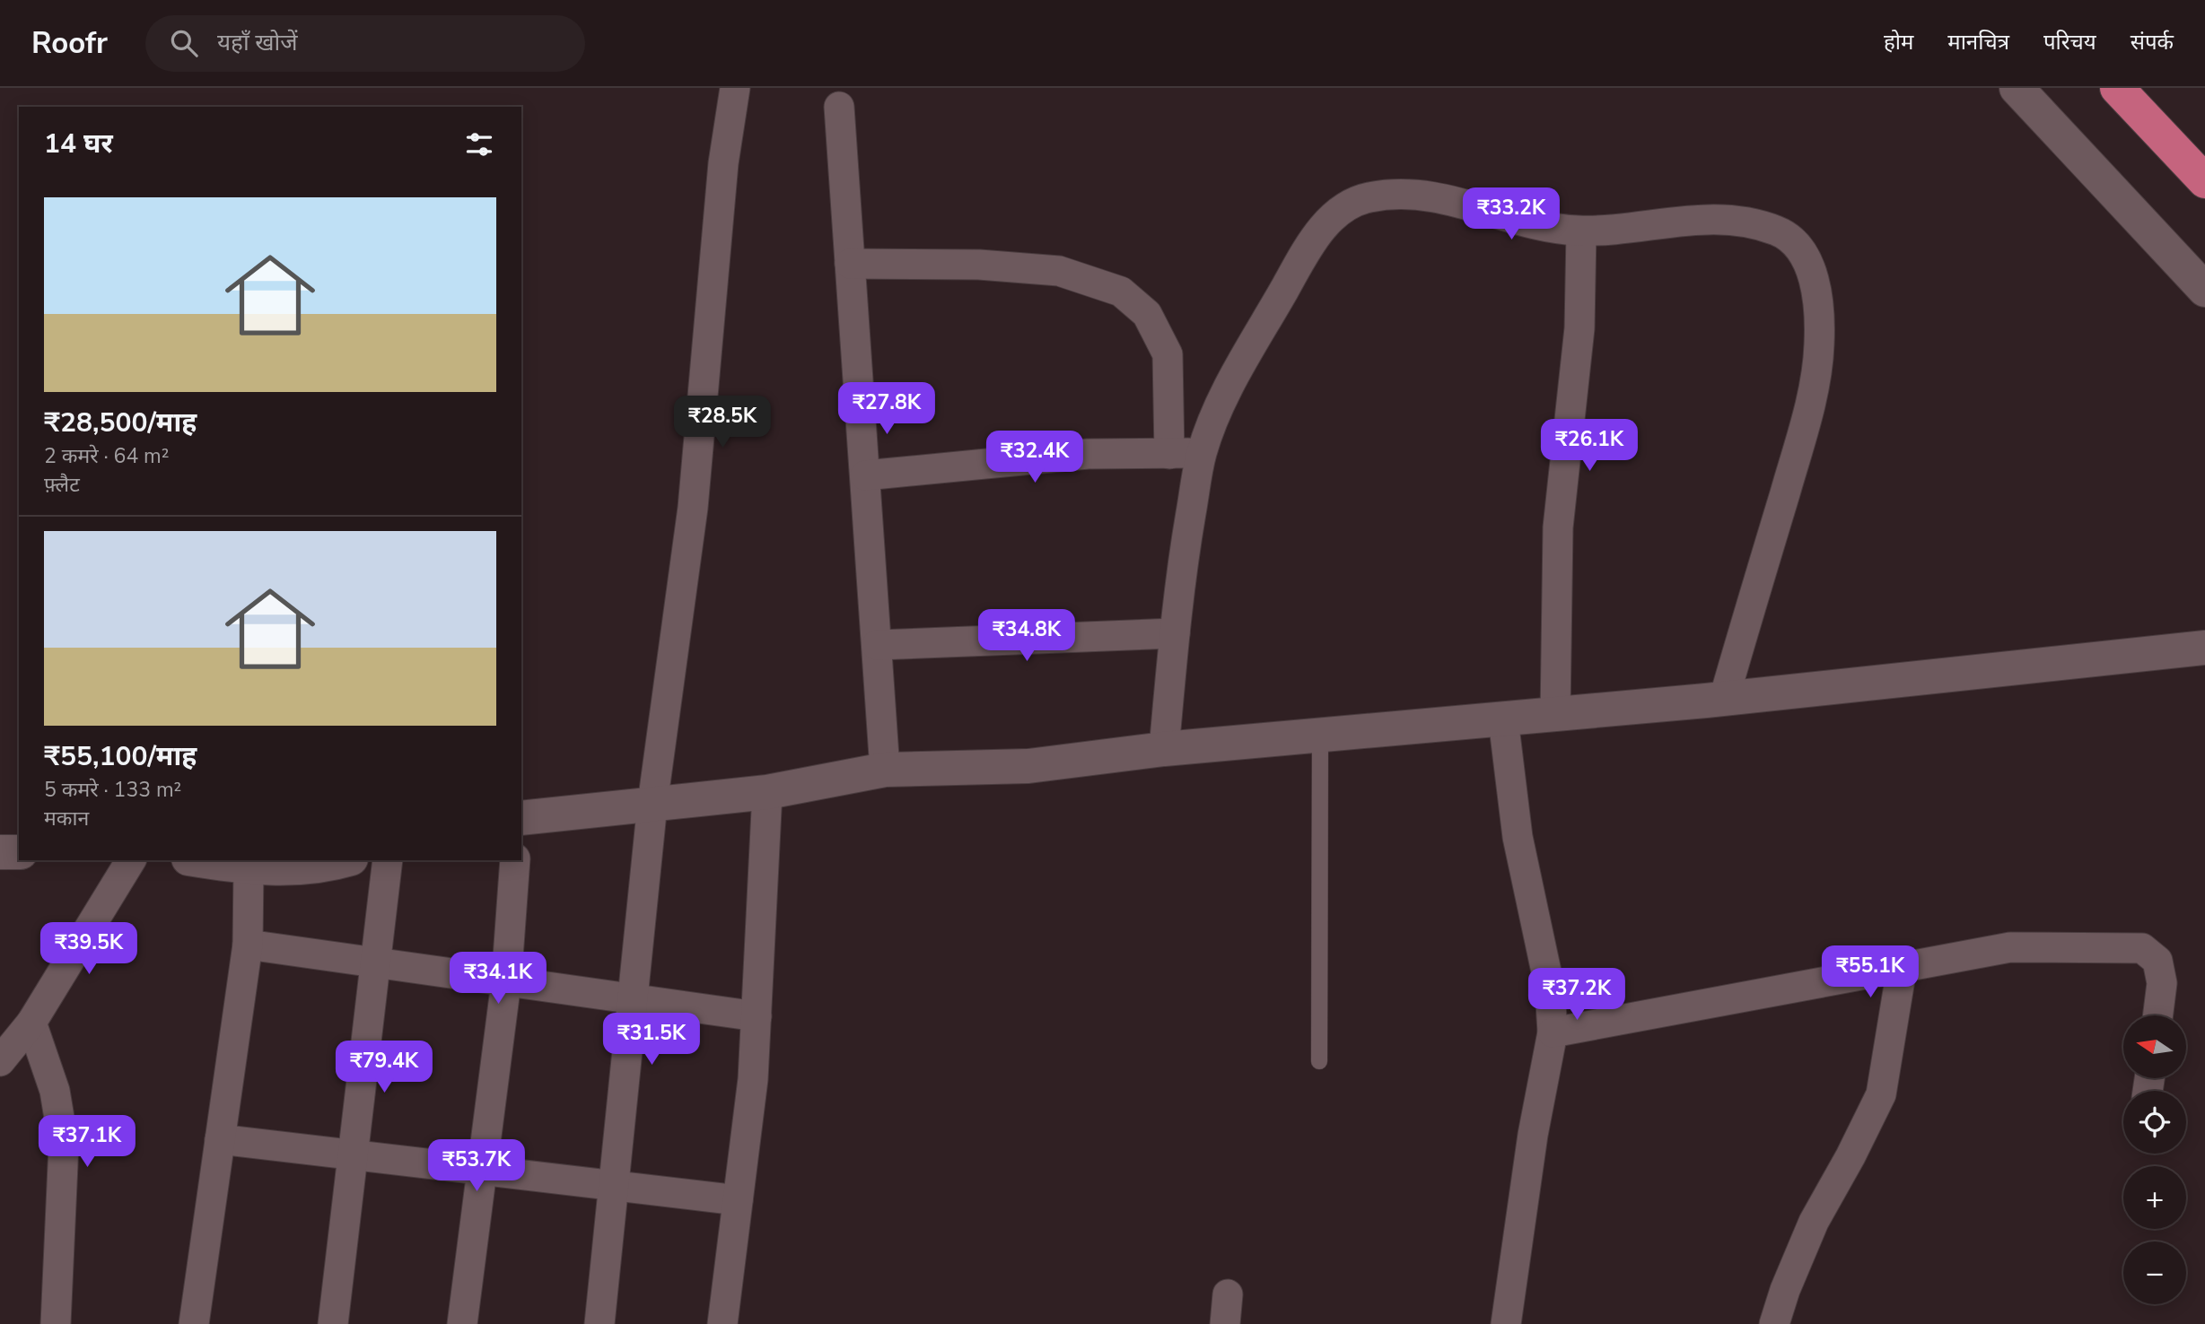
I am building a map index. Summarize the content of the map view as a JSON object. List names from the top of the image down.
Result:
{
  "north": "left",
  "page": {
    "header": "Roofr",
    "search": "यहाँ खोजें",
    "nav": [
      "होम",
      "मानचित्र",
      "परिचय",
      "संपर्क"
    ],
    "heading": "14 घर",
    "list": [
      {
        "name": "₹28,500/माह",
        "note": "2 कमरे · 64 m² · फ़्लैट"
      },
      {
        "name": "₹55,100/माह",
        "note": "5 कमरे · 133 m² · मकान"
      }
    ],
    "price": [
      "₹33.2K",
      "₹27.8K",
      "₹28.5K",
      "₹26.1K",
      "₹32.4K",
      "₹34.8K",
      "₹39.5K",
      "₹55.1K",
      "₹34.1K",
      "₹37.2K",
      "₹31.5K",
      "₹79.4K",
      "₹37.1K",
      "₹53.7K"
    ],
    "map_buttons": ["+", "−"]
  }
}
